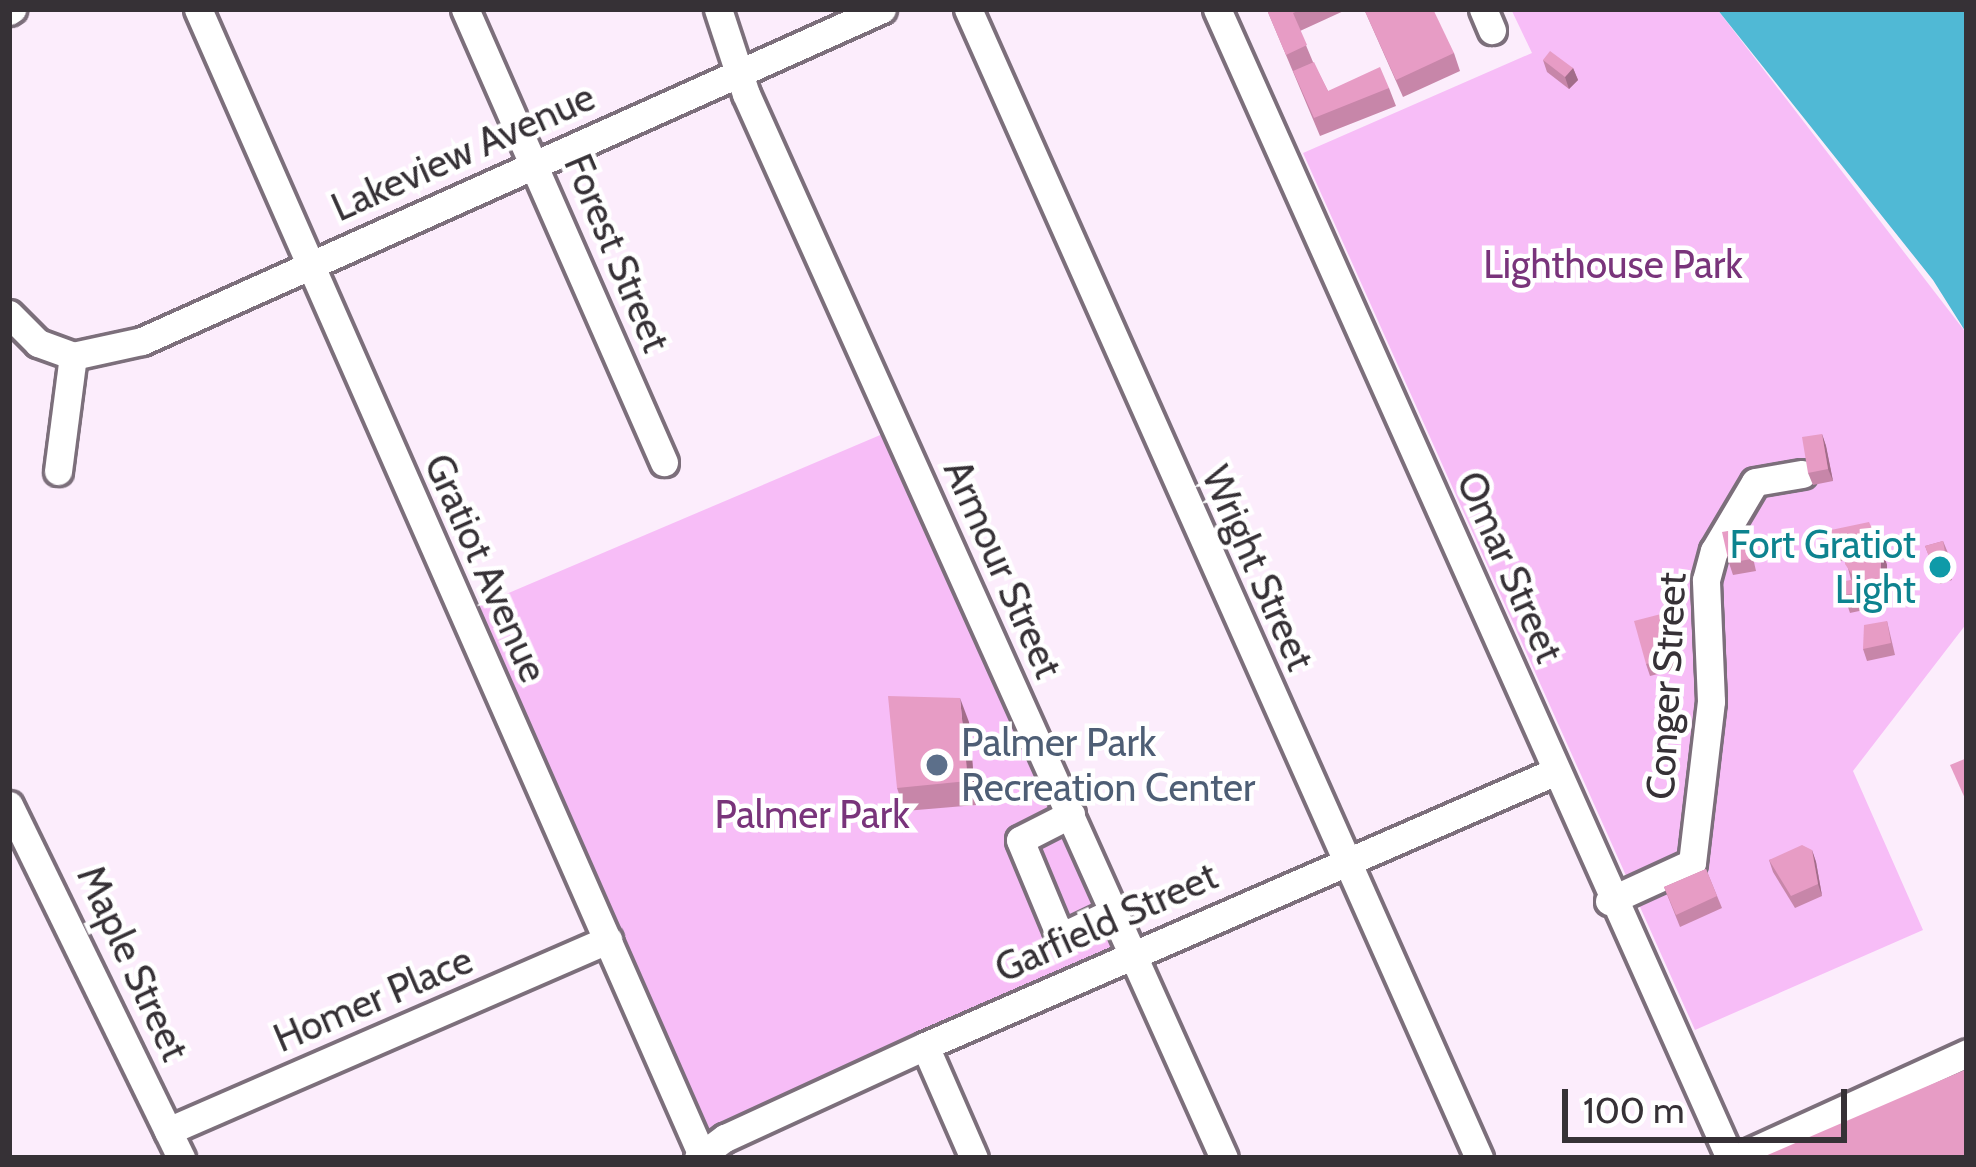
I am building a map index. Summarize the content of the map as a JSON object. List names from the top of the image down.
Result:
{
  "streets": {
    "street": [
      "Lakeview Avenue",
      "Forest Street",
      "Omar Street",
      "Gratiot Avenue",
      "Wright Street",
      "Armour Street",
      "Conger Street",
      "Garfield Street",
      "Maple Street",
      "Homer Place"
    ]
  },
  "crossings": [
    ["Lakeview Avenue", "Forest Street"],
    ["Lakeview Avenue", "Gratiot Avenue"],
    ["Lakeview Avenue", "Armour Street"],
    ["Omar Street", "Conger Street"],
    ["Omar Street", "Garfield Street"],
    ["Gratiot Avenue", "Garfield Street"],
    ["Gratiot Avenue", "Homer Place"],
    ["Wright Street", "Garfield Street"],
    ["Armour Street", "Garfield Street"],
    ["Maple Street", "Homer Place"]
  ],
  "parks": ["Lighthouse Park", "Palmer Park"],
  "places": ["Fort Gratiot Light", "Palmer Park Recreation Center"],
  "scale_bar": "100 m"
}
